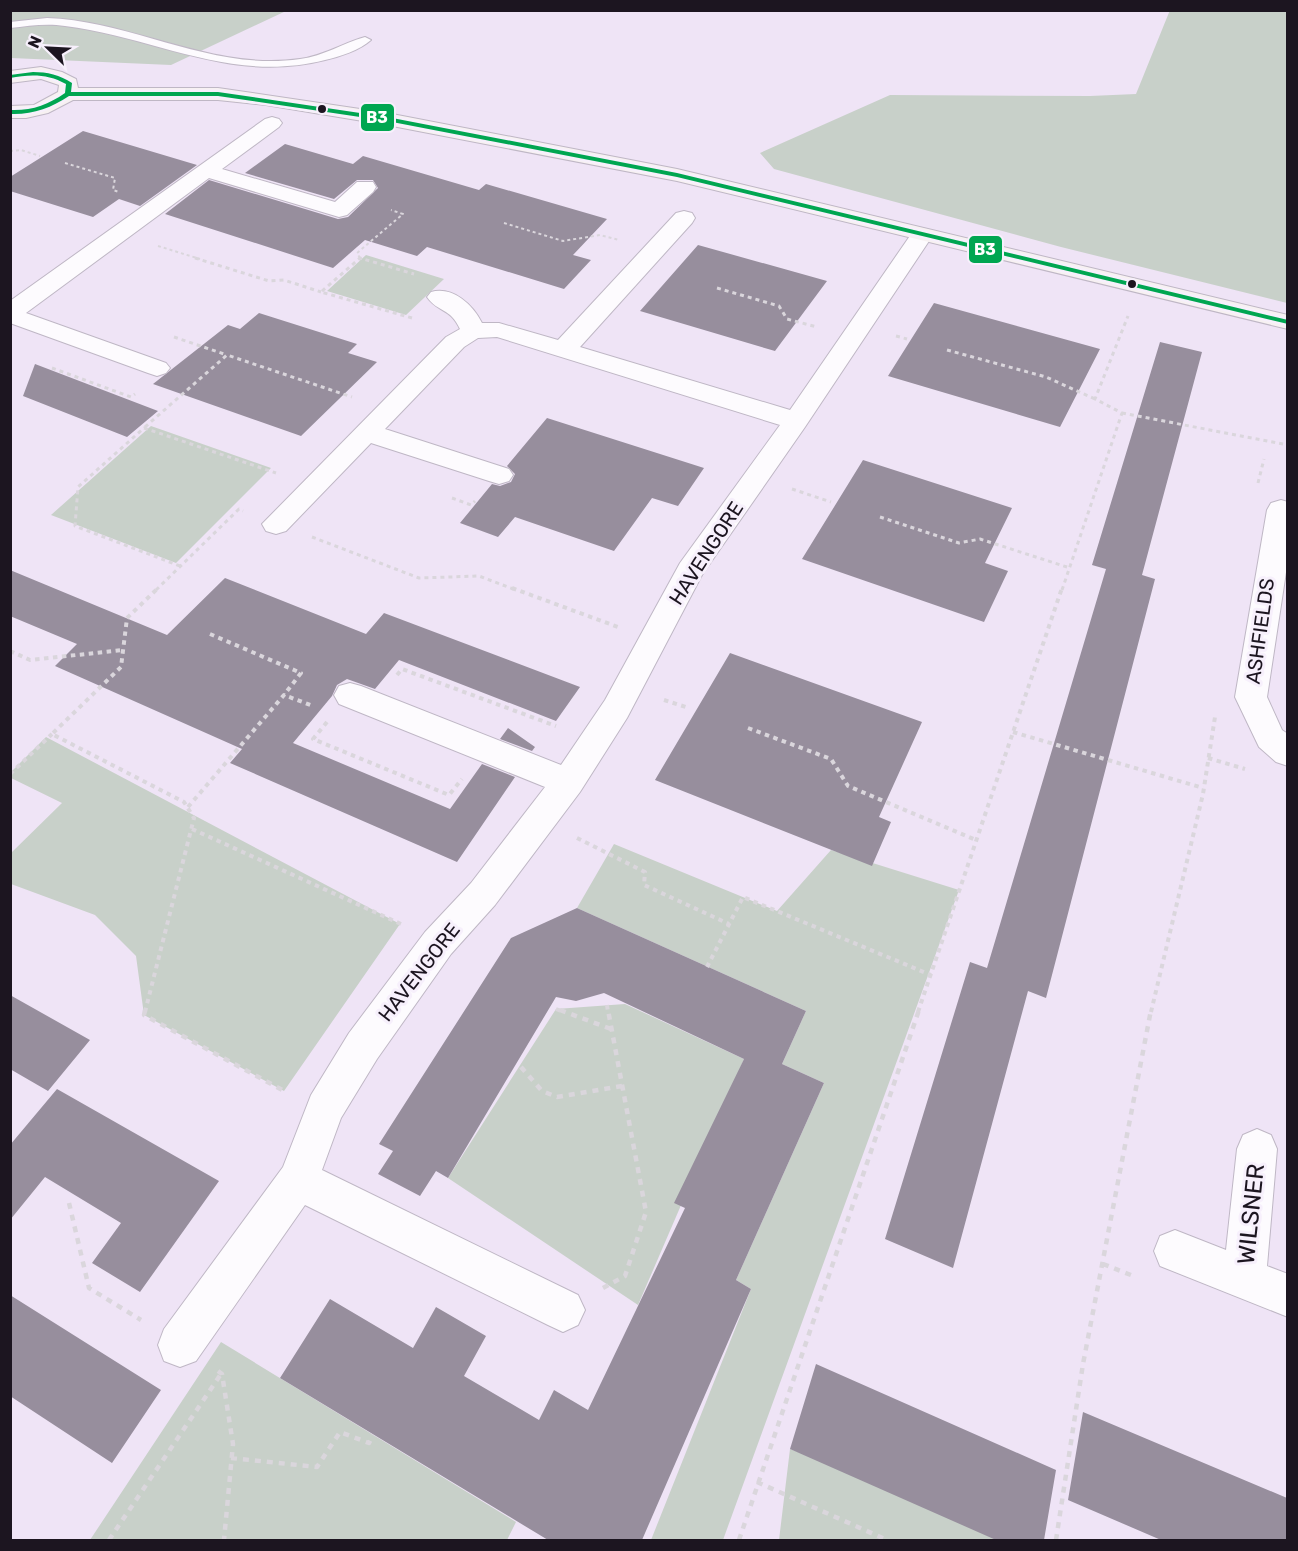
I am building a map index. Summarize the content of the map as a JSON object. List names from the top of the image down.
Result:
{
  "streets": {
    "street": ["HAVENGORE", "ASHFIELDS", "WILSNER"]
  },
  "lines": ["transit line B3"],
  "north": "top left"
}
